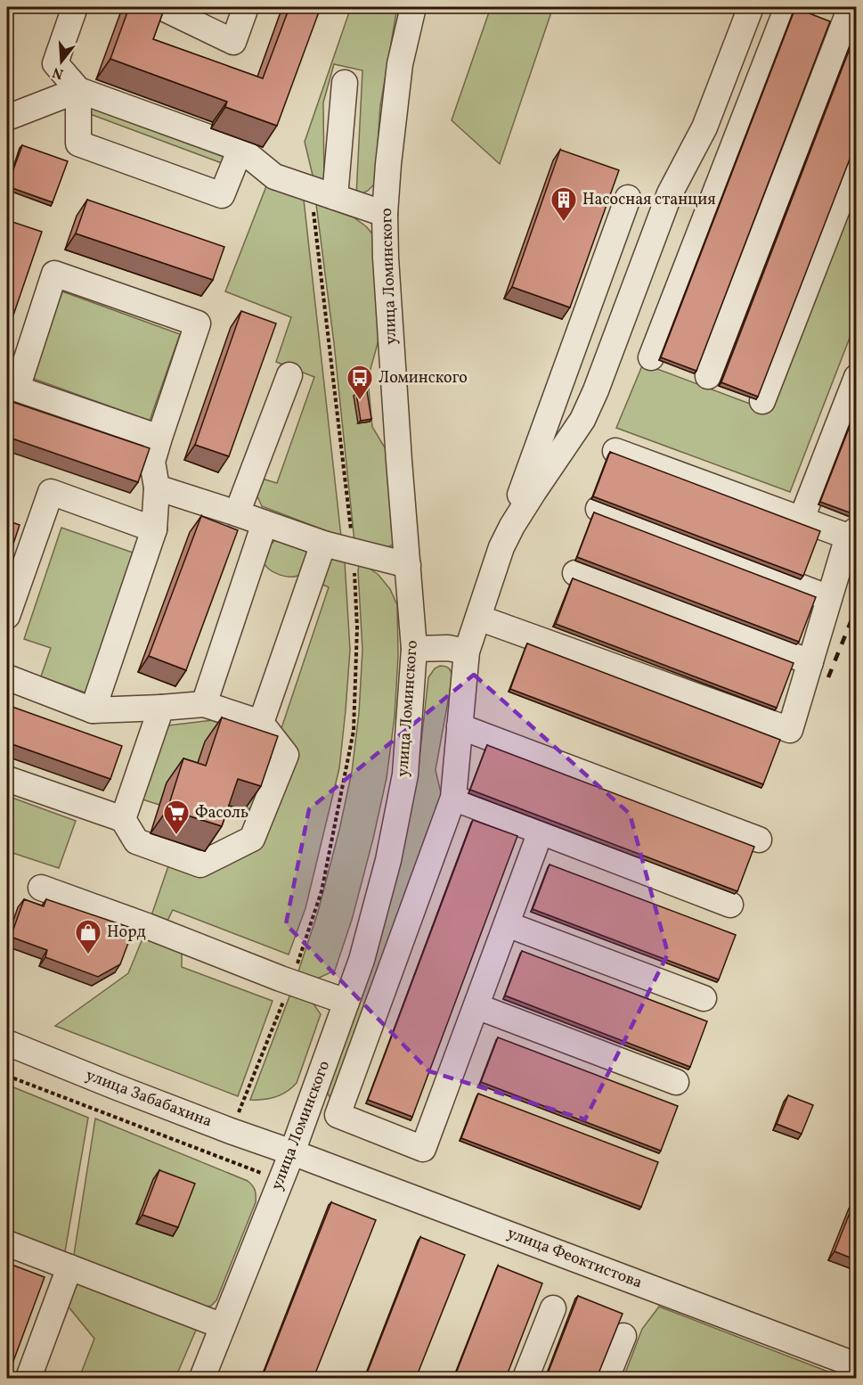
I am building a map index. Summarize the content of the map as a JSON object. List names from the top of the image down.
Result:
{
  "streets": {
    "street": ["улица Ломинского", "улица Забабахина", "улица Феоктистова"]
  },
  "crossings": [
    ["улица Ломинского", "улица Забабахина"],
    ["улица Ломинского", "улица Феоктистова"],
    ["улица Забабахина", "улица Феоктистова"]
  ],
  "places": {
    "building": ["Насосная станция"],
    "bus stop": ["Ломинского"],
    "supermarket": ["Фасоль"],
    "shop": ["Норд"]
  },
  "north": "bottom"
}
